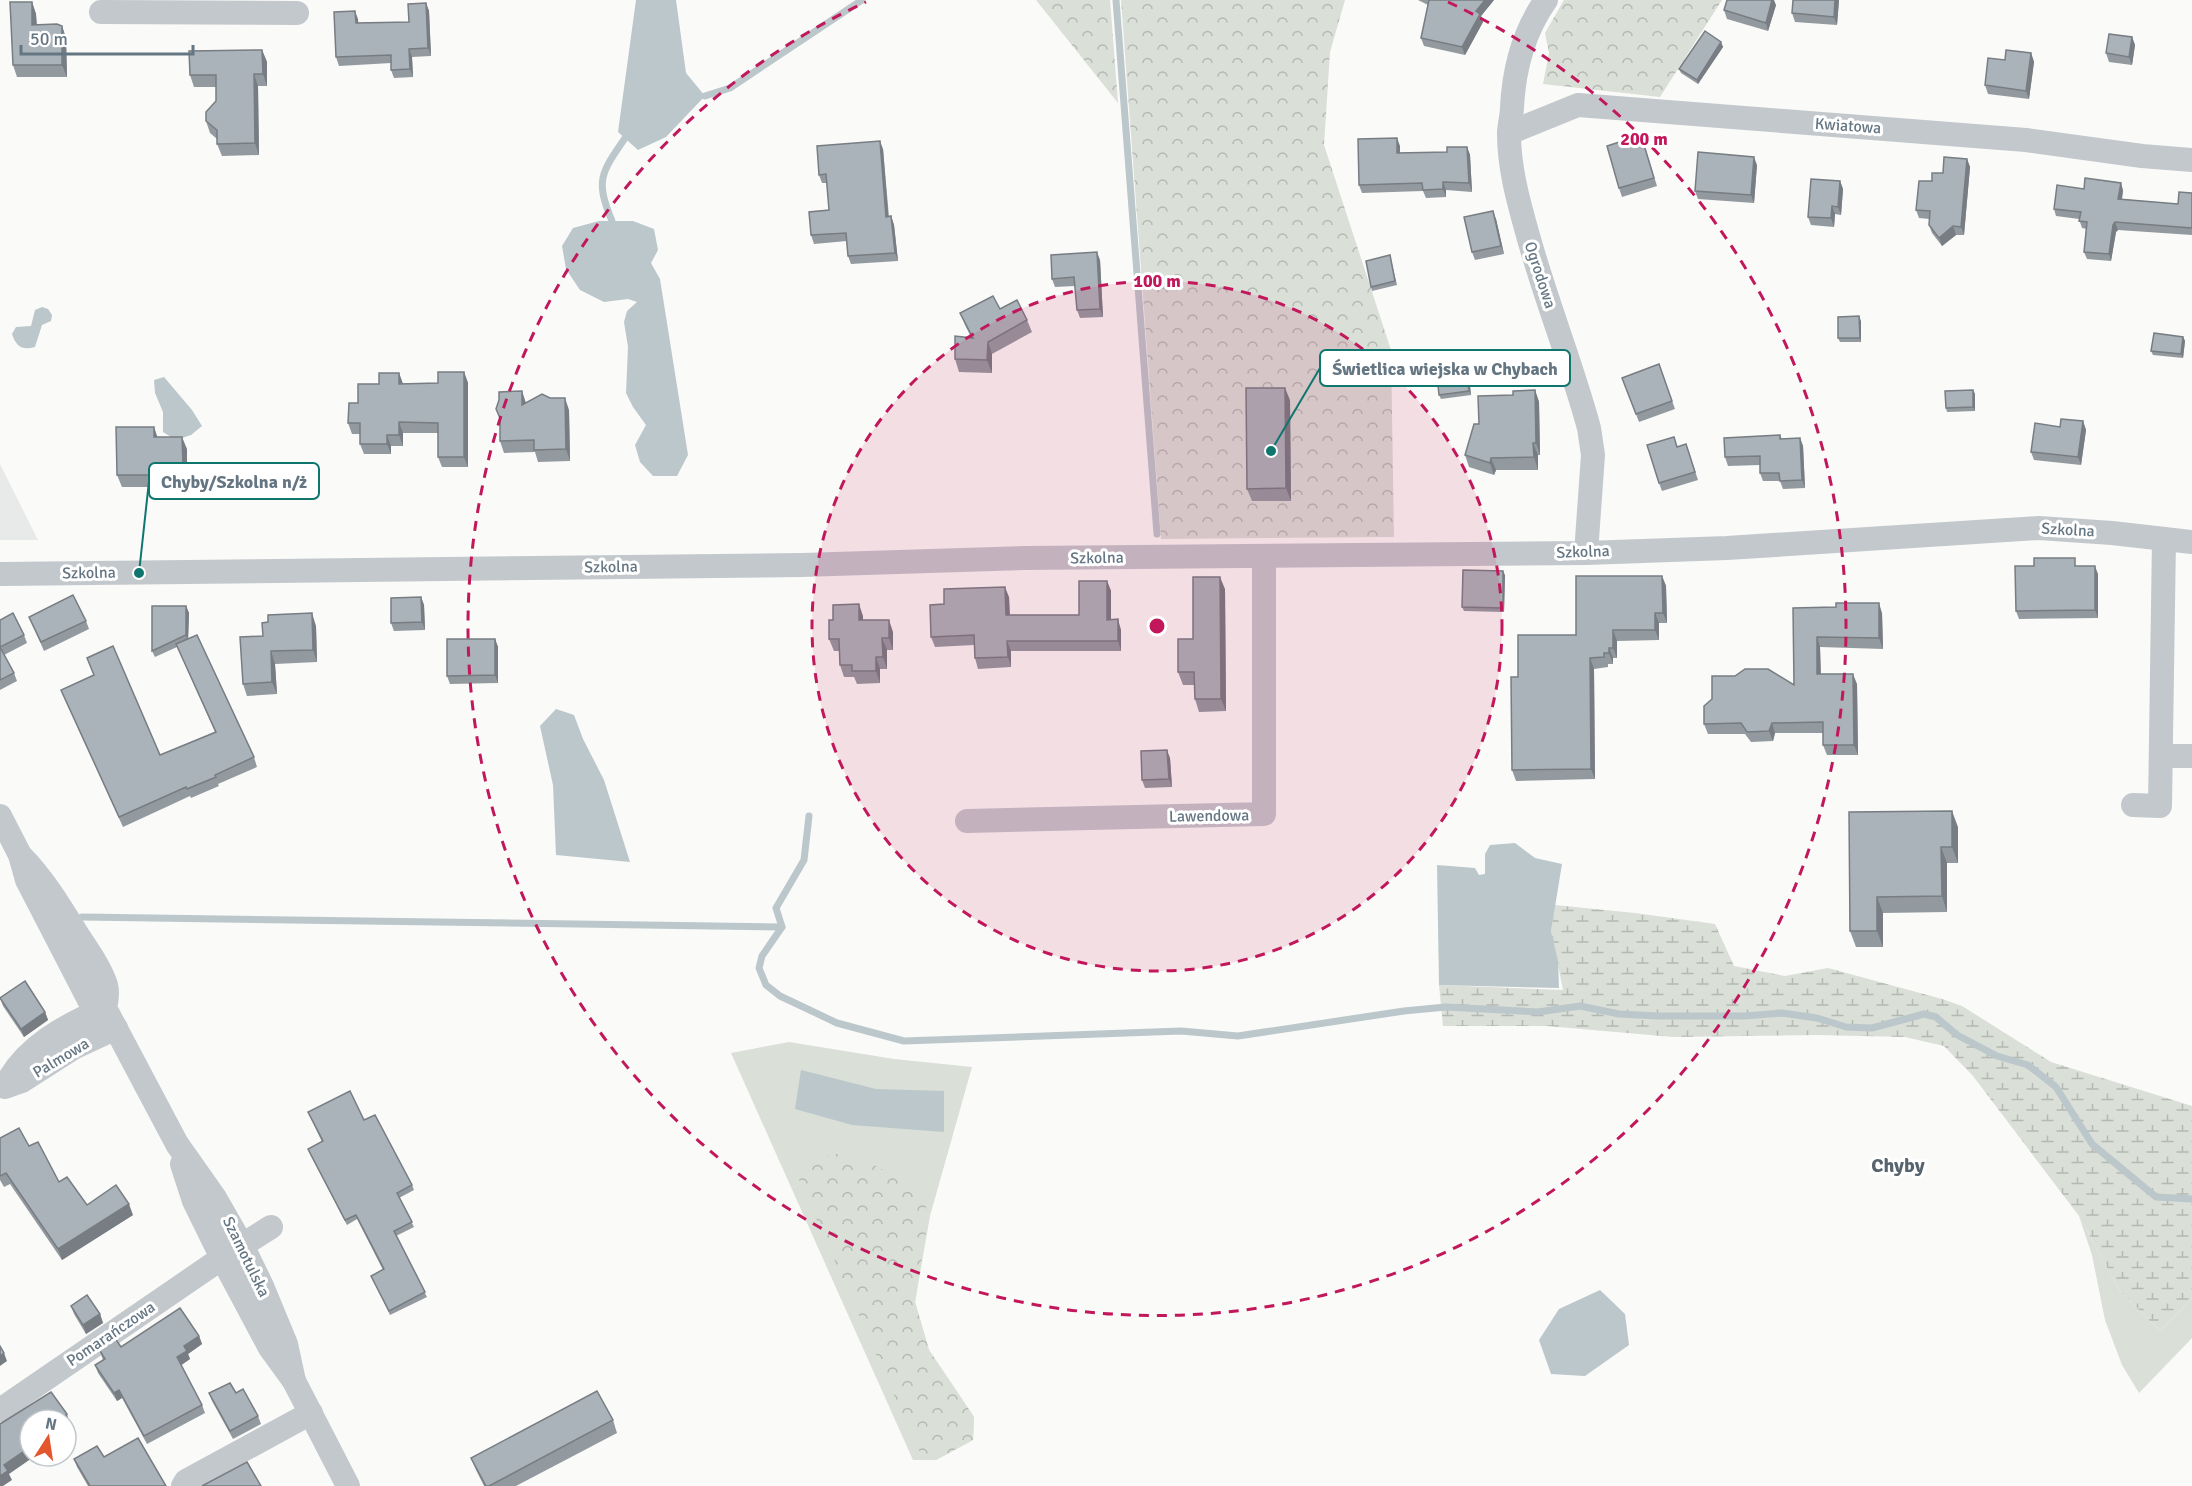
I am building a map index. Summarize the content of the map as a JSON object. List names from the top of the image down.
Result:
{
  "streets": {
    "street": [
      "Kwiatowa",
      "Ogrodowa",
      "Szkolna",
      "Lawendowa",
      "Palmowa",
      "Szamotulska",
      "Pomarańczowa"
    ]
  },
  "crossings": [
    ["Kwiatowa", "Ogrodowa"],
    ["Ogrodowa", "Szkolna"],
    ["Szkolna", "Lawendowa"],
    ["Palmowa", "Szamotulska"],
    ["Szamotulska", "Pomarańczowa"]
  ],
  "districts": ["Chyby"],
  "places": ["Świetlica wiejska w Chybach", "Chyby/Szkolna n/ż"],
  "scale_bar": "50 m",
  "north": "top",
  "rings": ["200 m", "100 m"]
}
